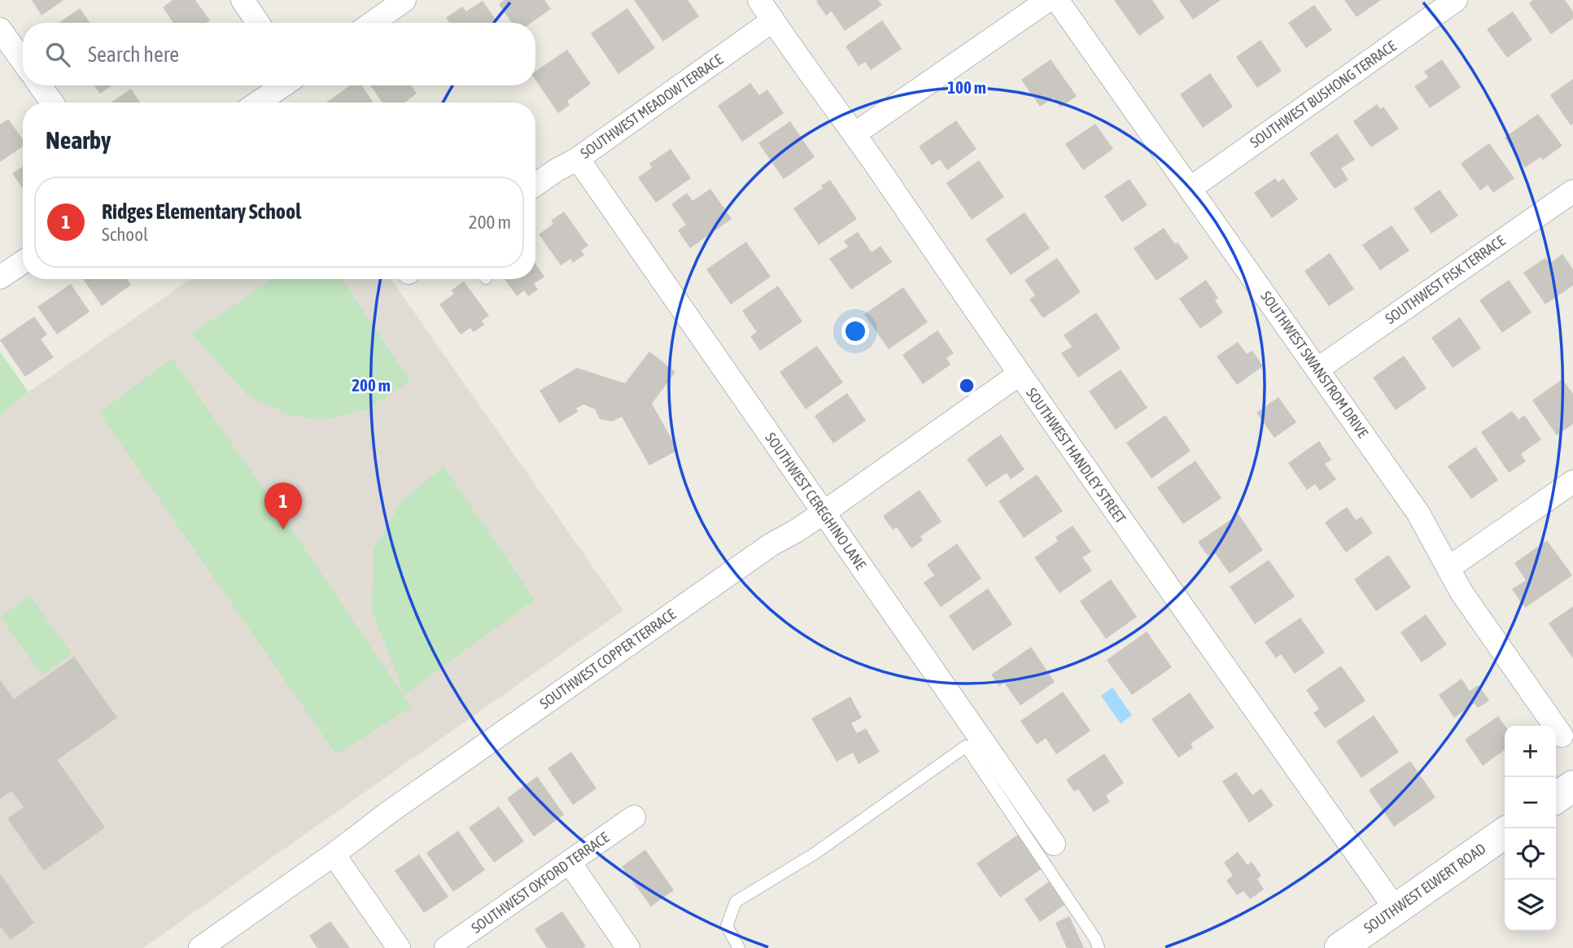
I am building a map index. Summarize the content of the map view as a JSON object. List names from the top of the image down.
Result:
{
  "streets": {
    "main road": ["SOUTHWEST ELWERT ROAD"],
    "street": [
      "SOUTHWEST BUSHONG TERRACE",
      "SOUTHWEST MEADOW TERRACE",
      "SOUTHWEST FISK TERRACE",
      "SOUTHWEST SWANSTROM DRIVE",
      "SOUTHWEST HANDLEY STREET",
      "SOUTHWEST CEREGHINO LANE",
      "SOUTHWEST COPPER TERRACE",
      "SOUTHWEST OXFORD TERRACE"
    ]
  },
  "crossings": [
    ["SOUTHWEST BUSHONG TERRACE", "SOUTHWEST SWANSTROM DRIVE"],
    ["SOUTHWEST MEADOW TERRACE", "SOUTHWEST HANDLEY STREET"],
    ["SOUTHWEST MEADOW TERRACE", "SOUTHWEST CEREGHINO LANE"],
    ["SOUTHWEST FISK TERRACE", "SOUTHWEST SWANSTROM DRIVE"],
    ["SOUTHWEST HANDLEY STREET", "SOUTHWEST COPPER TERRACE"],
    ["SOUTHWEST HANDLEY STREET", "SOUTHWEST ELWERT ROAD"],
    ["SOUTHWEST CEREGHINO LANE", "SOUTHWEST COPPER TERRACE"]
  ],
  "page": {
    "search": "Search here",
    "heading": "Nearby",
    "list": [
      {
        "mark": "1",
        "name": "Ridges Elementary School",
        "note": "School",
        "value": "200 m"
      }
    ],
    "pins": "1",
    "map_buttons": ["+", "−"]
  },
  "rings": ["100 m", "200 m"]
}
